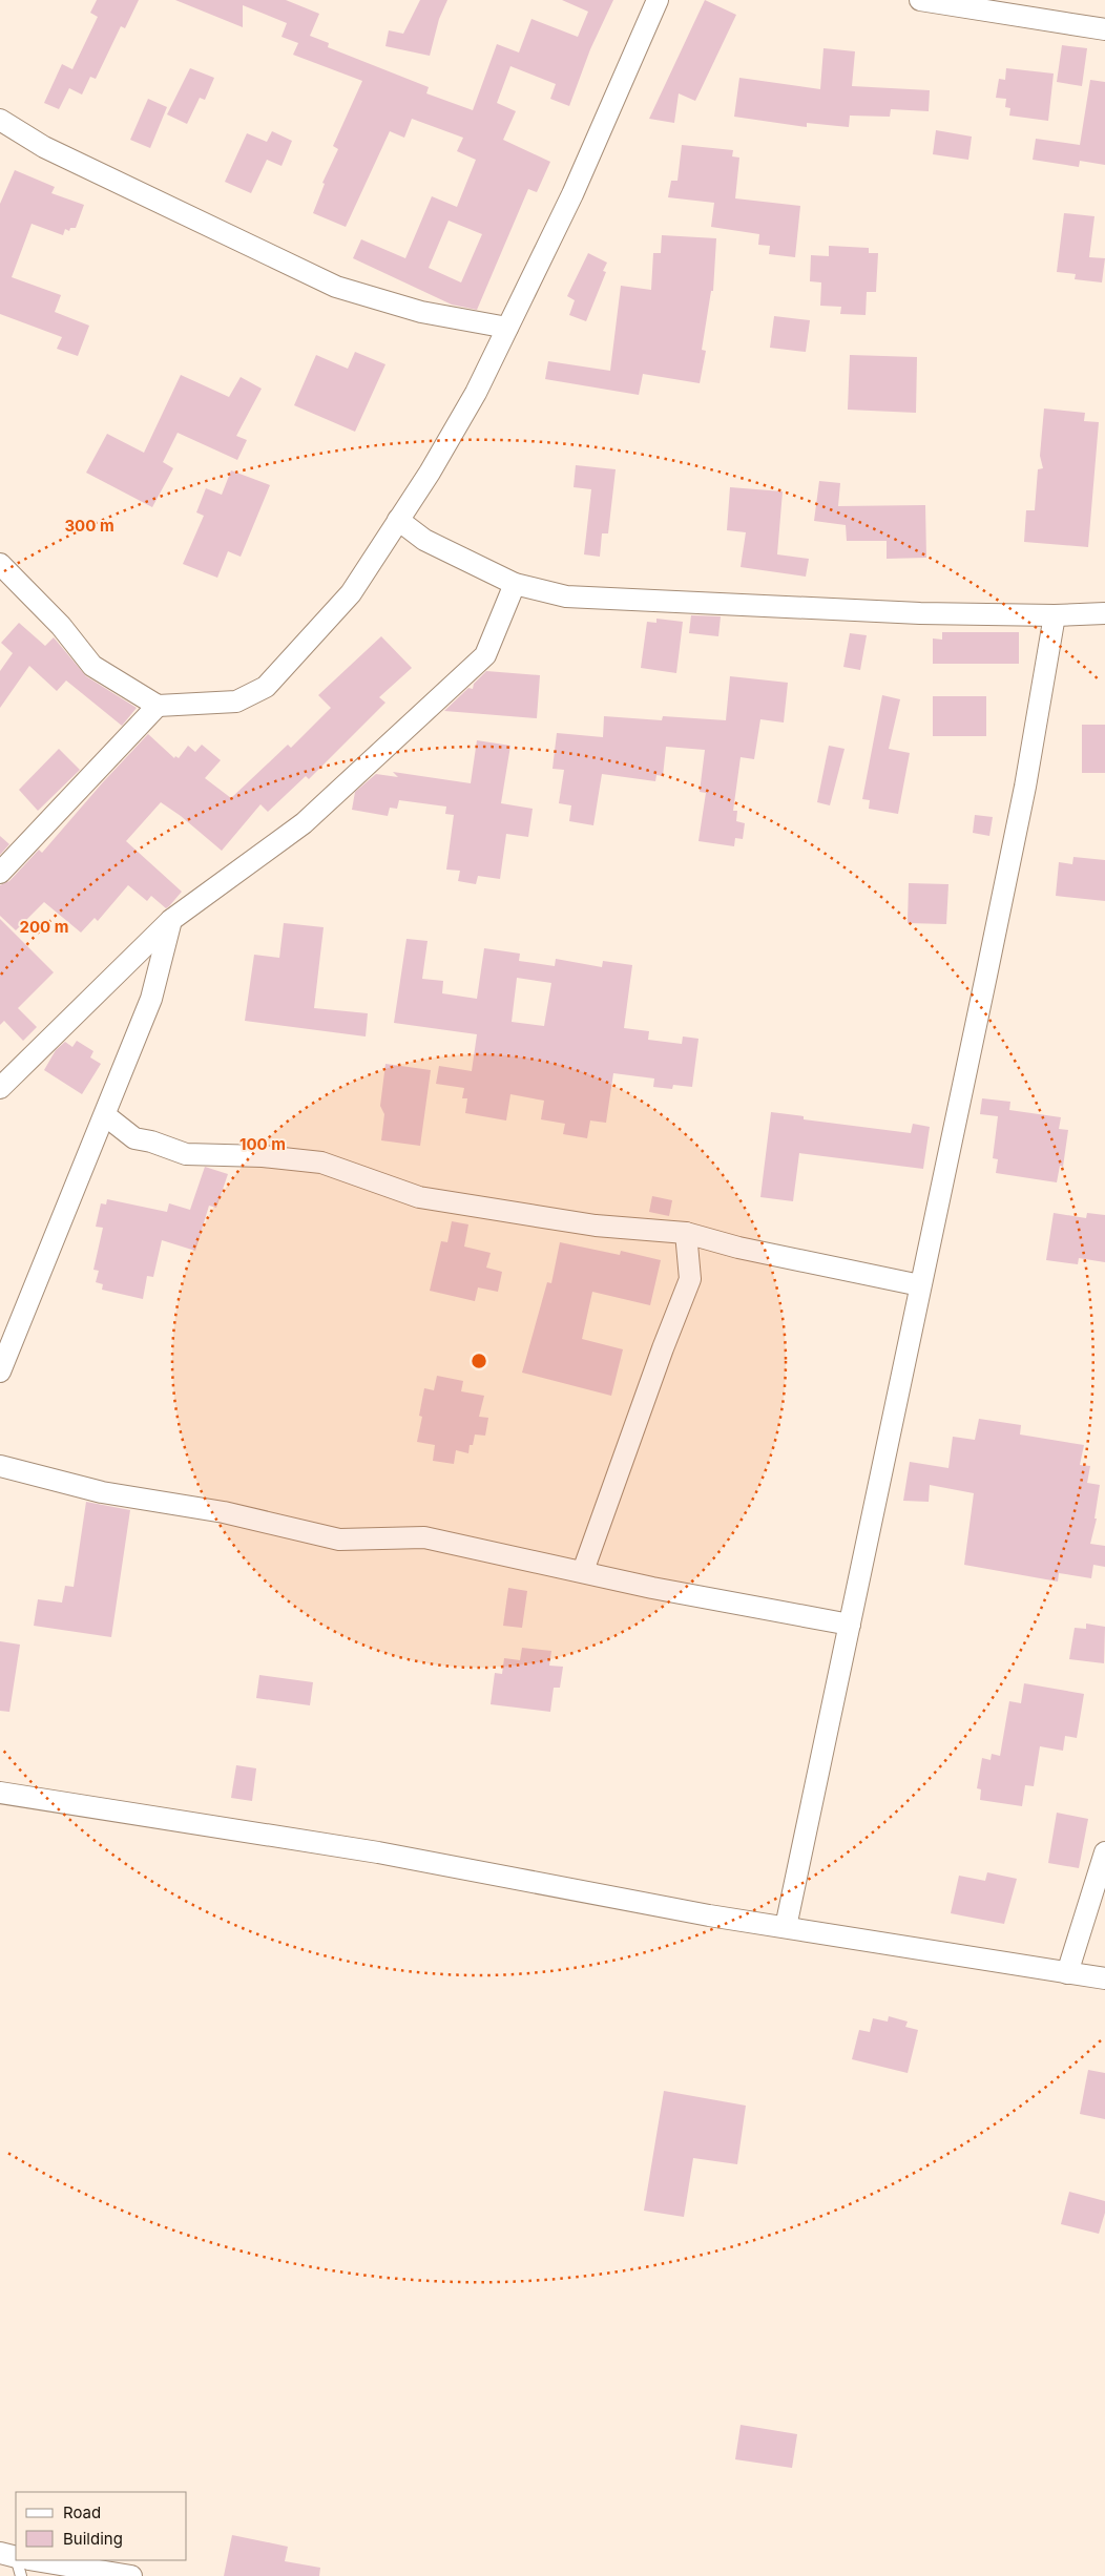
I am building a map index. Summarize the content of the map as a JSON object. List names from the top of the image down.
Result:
{
  "legend": ["Road", "Building"],
  "rings": ["300 m", "200 m", "100 m"]
}
